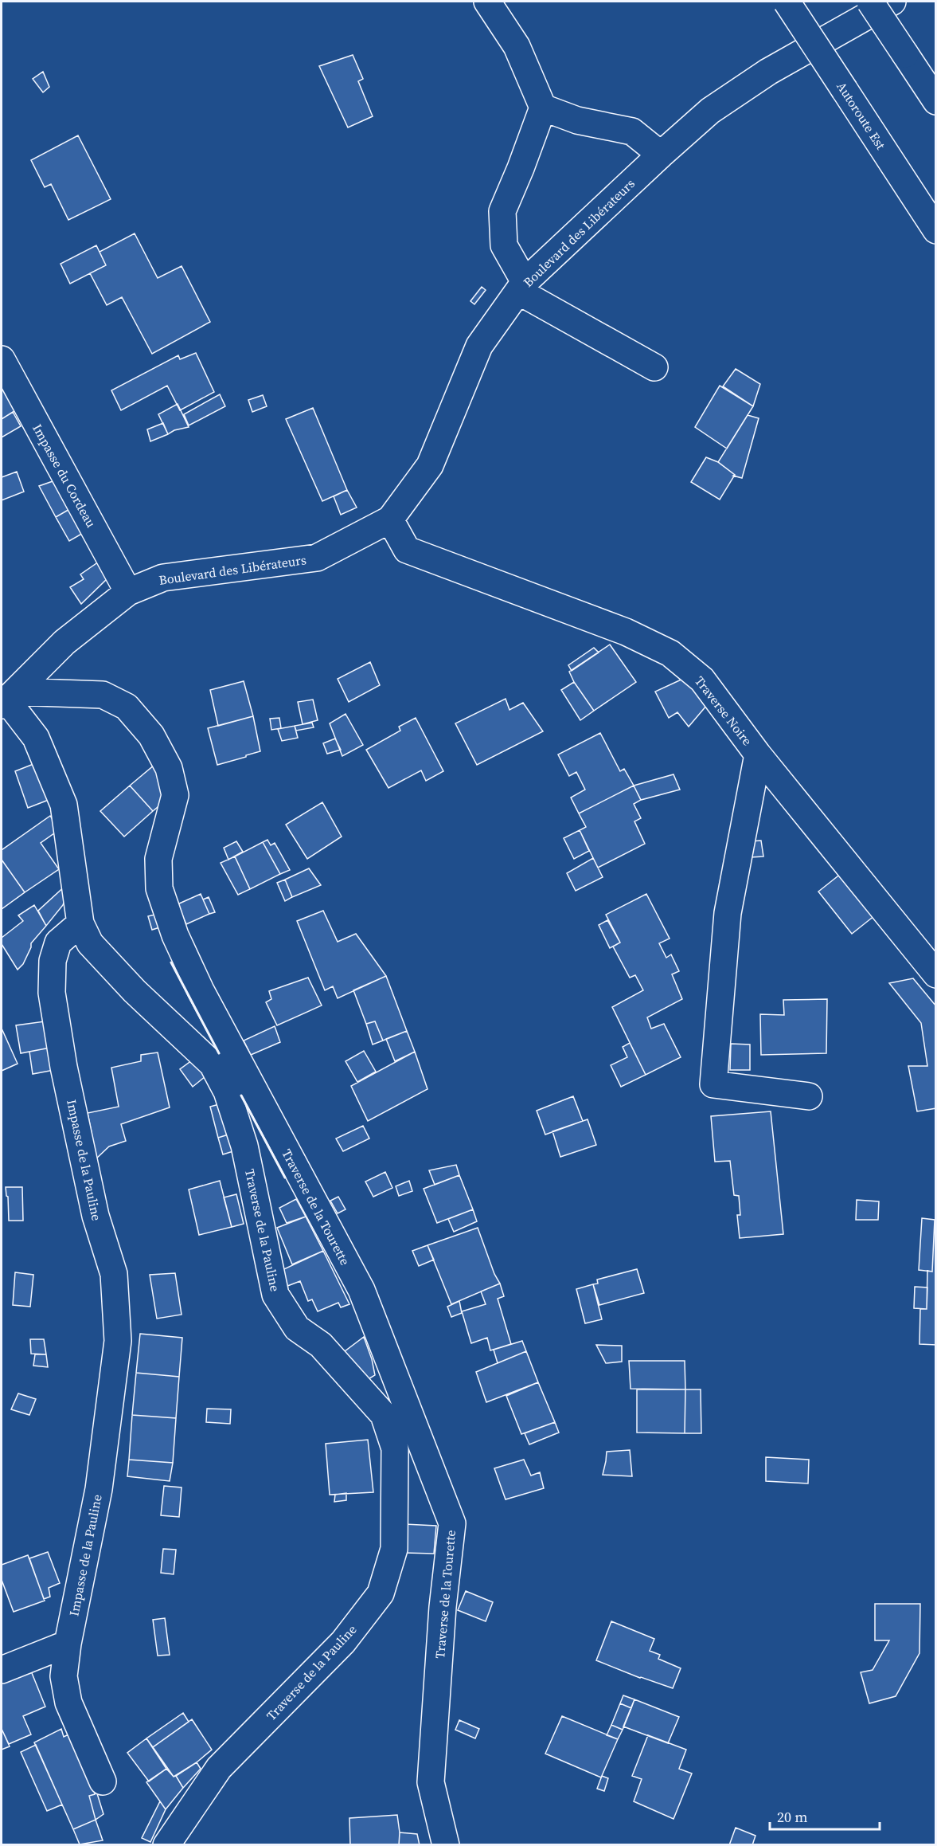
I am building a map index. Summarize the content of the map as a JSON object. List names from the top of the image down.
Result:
{
  "streets": {
    "main road": [
      "Autoroute Est",
      "Boulevard des Libérateurs",
      "Impasse du Cordeau",
      "Traverse Noire",
      "Impasse de la Pauline",
      "Traverse de la Tourette",
      "Traverse de la Pauline"
    ]
  },
  "crossings": [
    ["Boulevard des Libérateurs", "Impasse du Cordeau"],
    ["Boulevard des Libérateurs", "Traverse Noire"],
    ["Boulevard des Libérateurs", "Traverse de la Tourette"],
    ["Impasse de la Pauline", "Traverse de la Pauline"]
  ],
  "scale_bar": "20 m"
}
